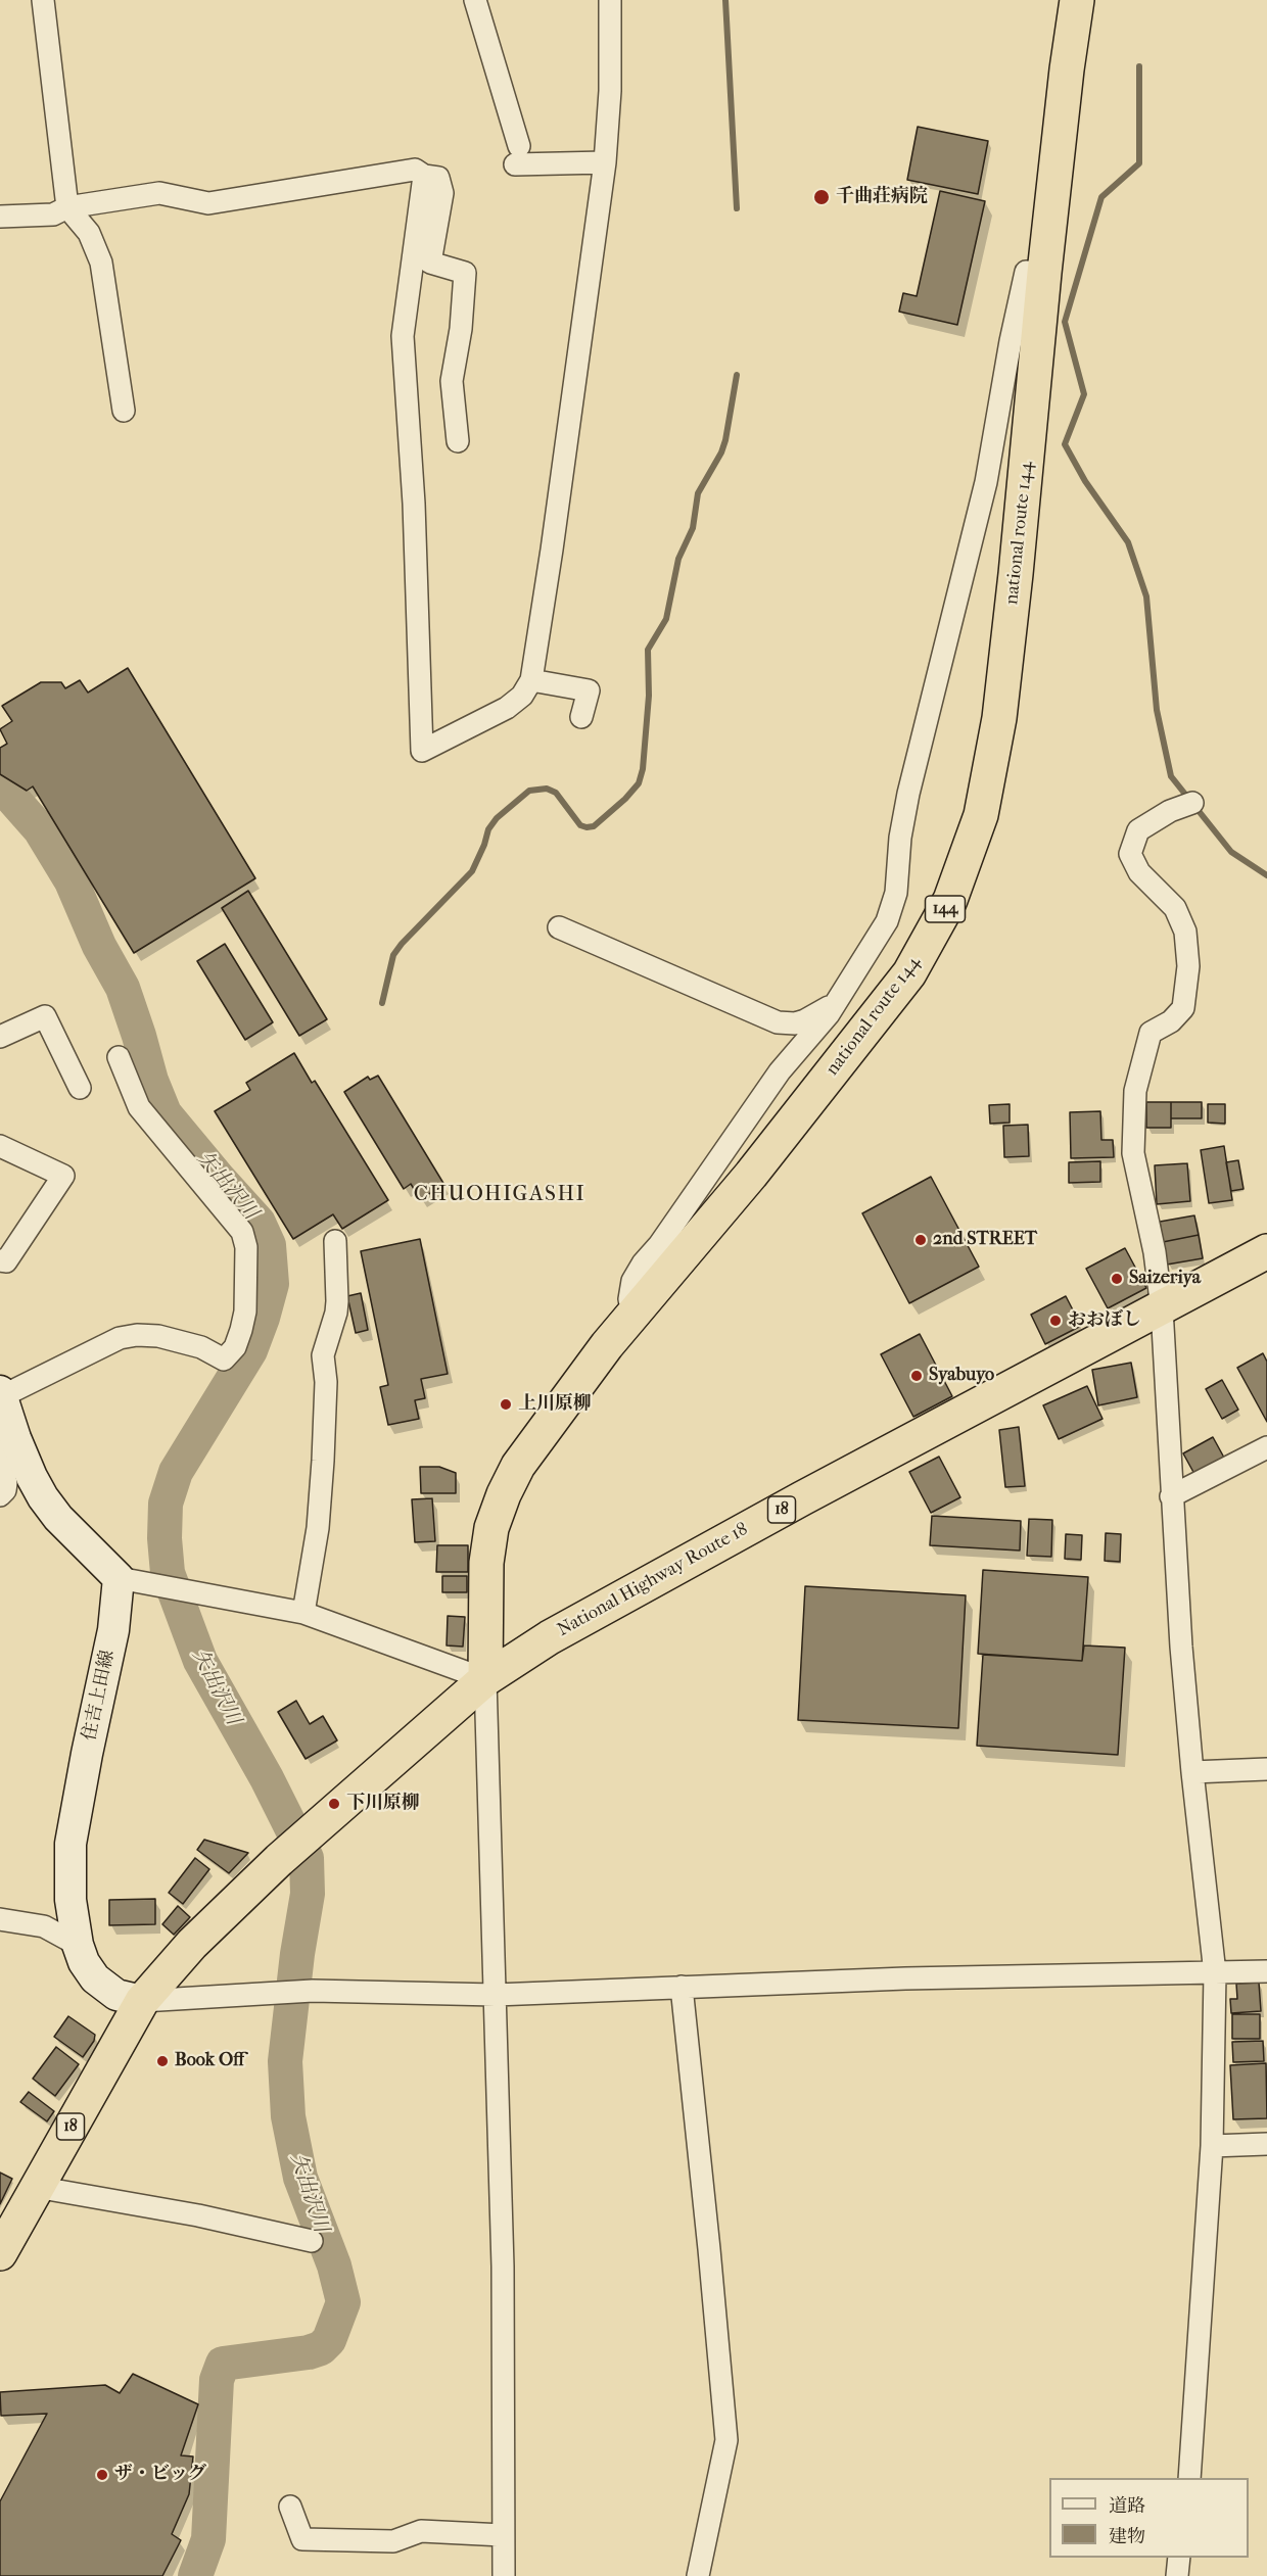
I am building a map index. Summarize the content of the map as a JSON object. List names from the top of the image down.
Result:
{
  "streets": {
    "highway": [
      "national route 144",
      "144",
      "18",
      "National Highway Route 18"
    ],
    "main road": ["住吉上田線"]
  },
  "crossings": [
    ["national route 144", "National Highway Route 18"],
    ["18", "National Highway Route 18"],
    ["18", "住吉上田線"],
    ["National Highway Route 18", "住吉上田線"]
  ],
  "districts": ["CHUOHIGASHI"],
  "water": ["矢出沢川"],
  "places": [
    "千曲荘病院",
    "2nd STREET",
    "Saizeriya",
    "おおぼし",
    "Syabuyo",
    "上川原柳",
    "下川原柳",
    "Book Off",
    "ザ・ビッグ"
  ],
  "legend": ["道路", "建物"]
}
